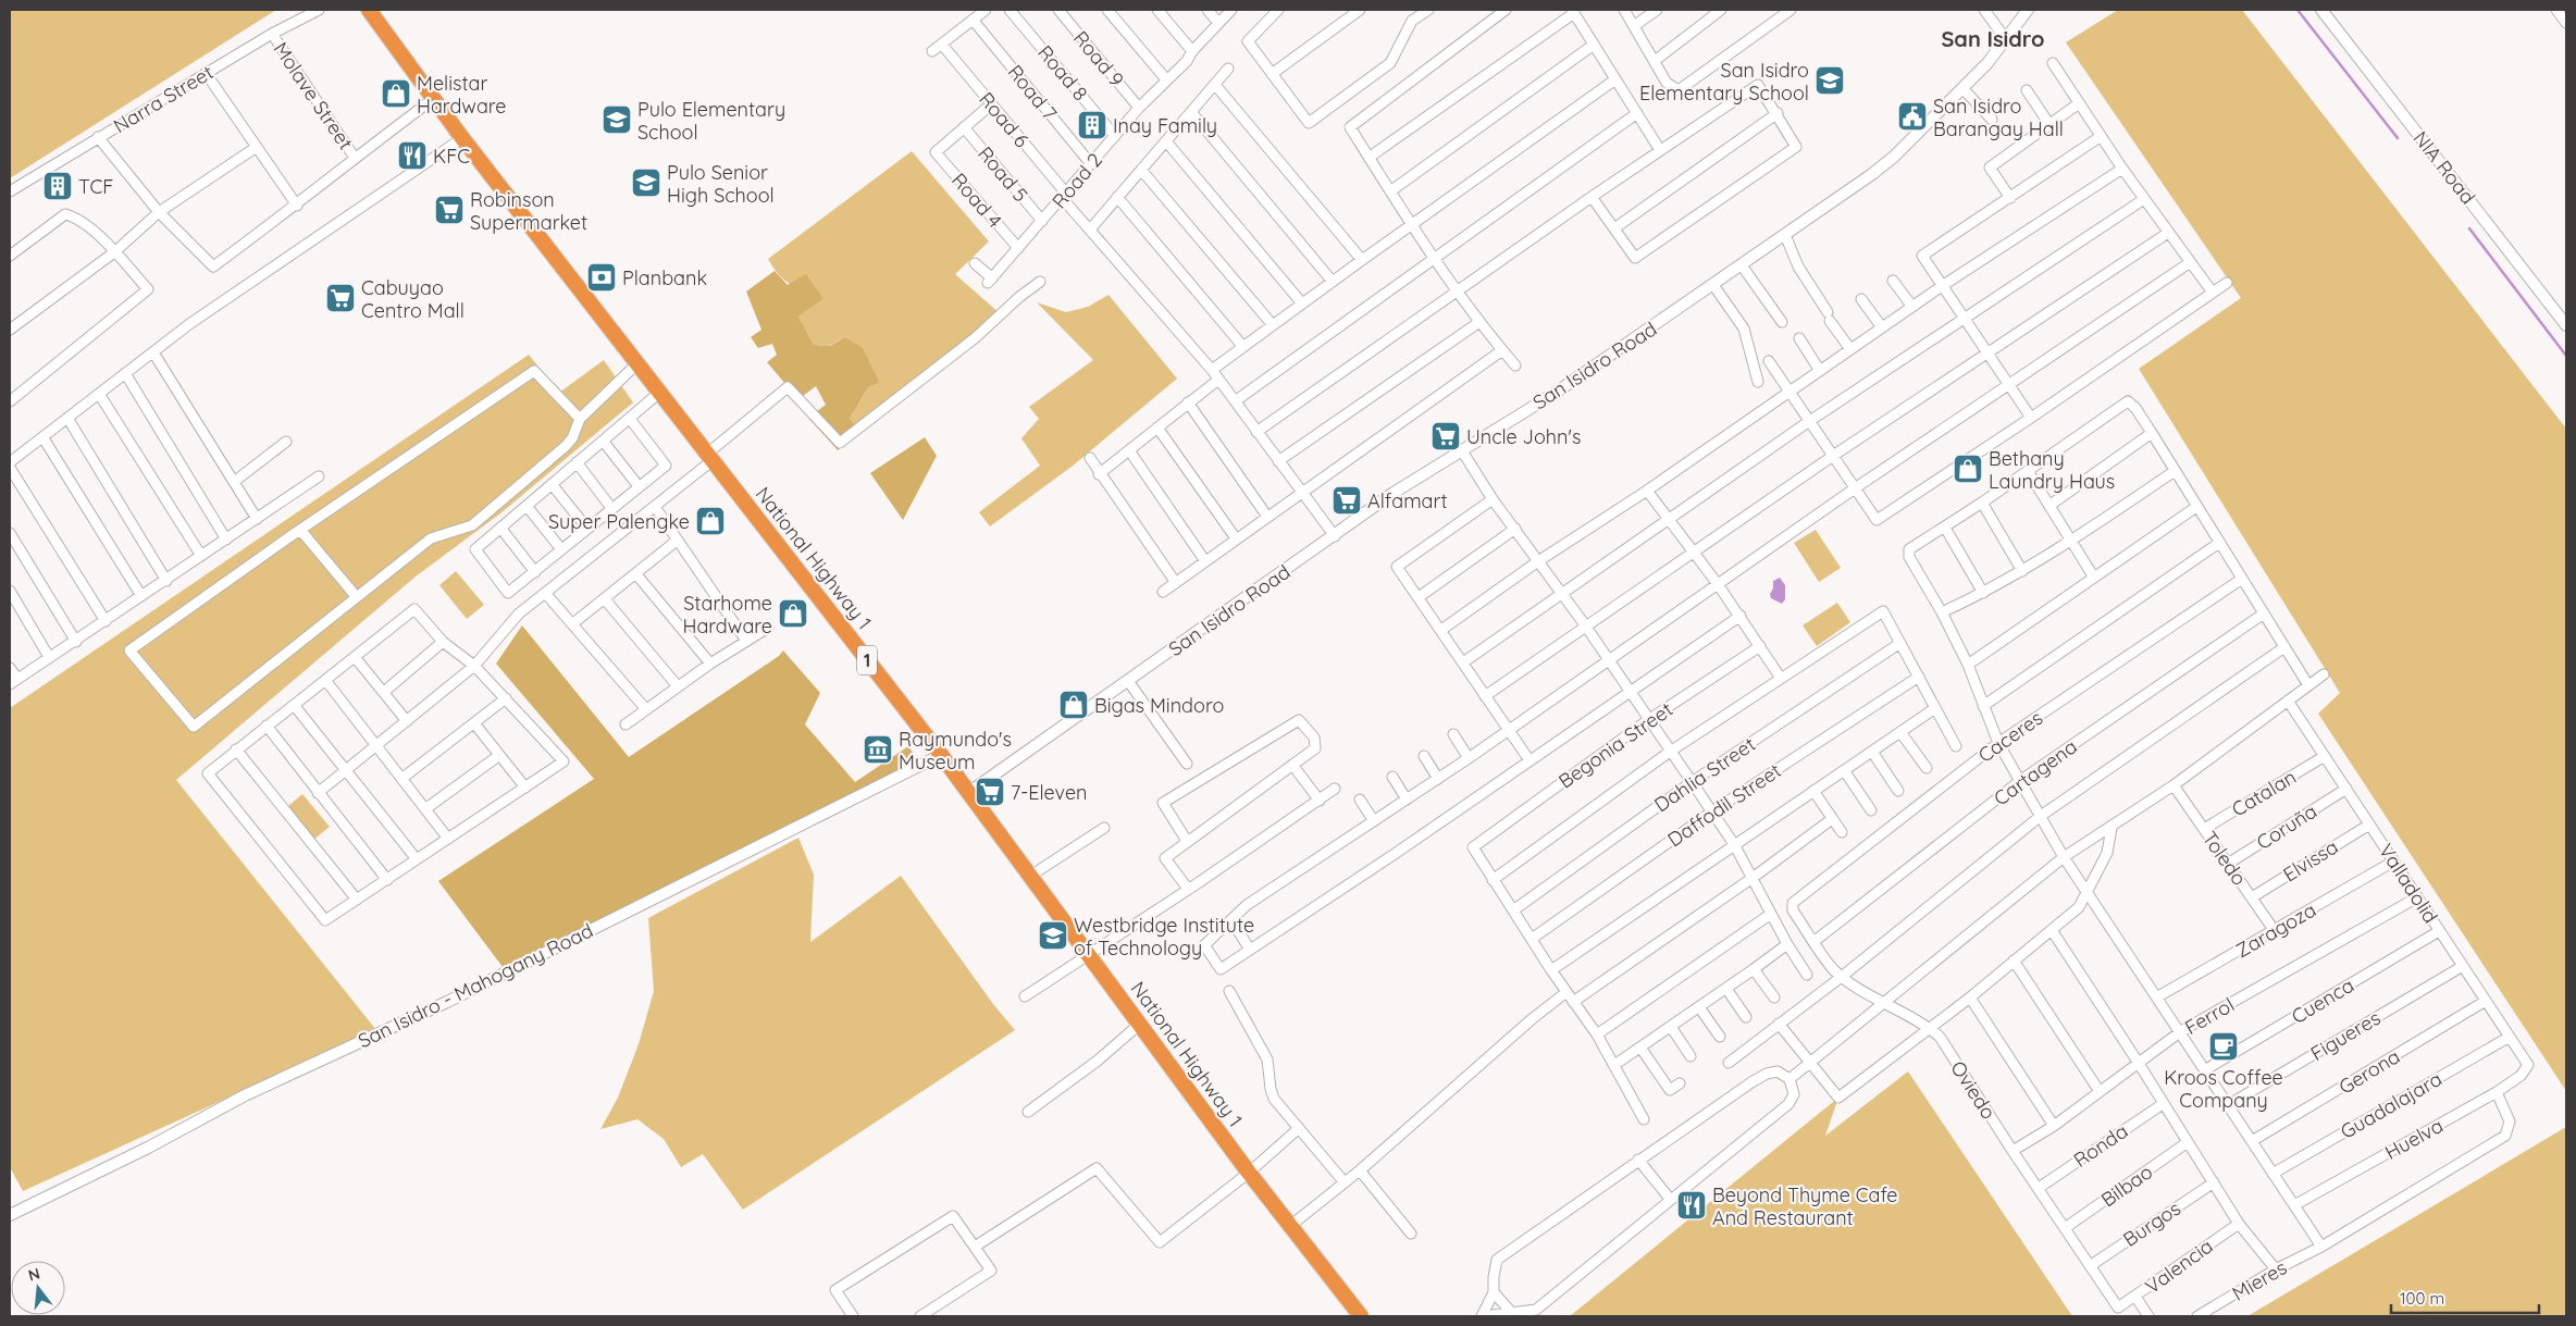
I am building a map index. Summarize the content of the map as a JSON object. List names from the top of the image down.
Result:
{
  "streets": {
    "highway": ["National Highway 1", "1"],
    "street": [
      "Road 9",
      "Road 8",
      "Road 7",
      "Molave Street",
      "Narra Street",
      "Road 6",
      "NIA Road",
      "Road 5",
      "Road 2",
      "Road 4",
      "San Isidro Road",
      "Caceres",
      "Begonia Street",
      "Cartagena",
      "Dahlia Street",
      "Catalan",
      "Daffodil Street",
      "Coruña",
      "Toledo",
      "Elvissa",
      "Valladolid",
      "Zaragoza",
      "San Isidro - Mahogany Road",
      "Cuenca",
      "Ferrol",
      "Figueres",
      "Gerona",
      "Oviedo",
      "Guadalajara",
      "Huelva",
      "Ronda",
      "Bilbao",
      "Burgos",
      "Valencia",
      "Mieres"
    ]
  },
  "crossings": [
    ["Road 9", "Road 2"],
    ["Road 8", "Road 2"],
    ["Road 7", "Road 2"],
    ["Molave Street", "Narra Street"],
    ["Road 6", "Road 2"],
    ["Road 6", "San Isidro Road"],
    ["Road 5", "Road 2"],
    ["Road 5", "Road 4"],
    ["Road 2", "Road 4"],
    ["San Isidro Road", "National Highway 1"],
    ["National Highway 1", "San Isidro - Mahogany Road"],
    ["Caceres", "Oviedo"],
    ["Cartagena", "Oviedo"],
    ["Catalan", "Toledo"],
    ["Catalan", "Valladolid"],
    ["Coruña", "Toledo"],
    ["Coruña", "Valladolid"],
    ["Toledo", "Elvissa"],
    ["Toledo", "Zaragoza"],
    ["Elvissa", "Valladolid"],
    ["Valladolid", "Zaragoza"],
    ["Valladolid", "Cuenca"],
    ["Valladolid", "Ferrol"],
    ["Valladolid", "Figueres"],
    ["Valladolid", "Gerona"],
    ["Valladolid", "Guadalajara"],
    ["Valladolid", "Huelva"],
    ["Ferrol", "Oviedo"],
    ["Oviedo", "Ronda"],
    ["Oviedo", "Bilbao"],
    ["Oviedo", "Burgos"],
    ["Oviedo", "Valencia"],
    ["Huelva", "Mieres"]
  ],
  "districts": ["San Isidro"],
  "places": {
    "school or university": [
      "San Isidro Elementary School",
      "Pulo Elementary School",
      "Pulo Senior High School",
      "Westbridge Institute of Technology"
    ],
    "shop": [
      "Melistar Hardware",
      "Bethany Laundry Haus",
      "Super Palengke",
      "Starhome Hardware",
      "Bigas Mindoro"
    ],
    "public building": ["San Isidro Barangay Hall"],
    "building": ["Inay Family", "TCF"],
    "restaurant": ["KFC", "Beyond Thyme Cafe And Restaurant"],
    "supermarket": [
      "Robinson Supermarket",
      "Cabuyao Centro Mall",
      "Uncle John's",
      "Alfamart",
      "7-Eleven"
    ],
    "bank": ["Planbank"],
    "museum": ["Raymundo's Museum"],
    "cafe": ["Kroos Coffee Company"]
  },
  "scale_bar": "100 m",
  "north": "top"
}
